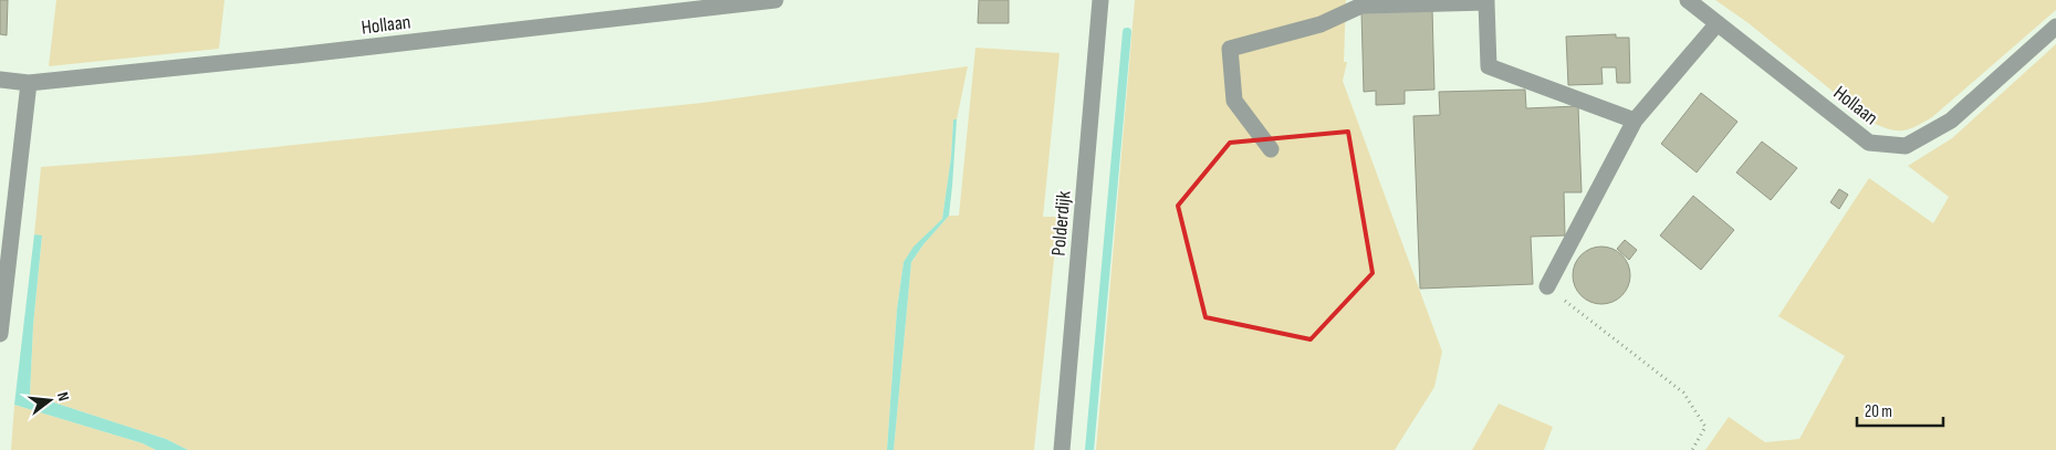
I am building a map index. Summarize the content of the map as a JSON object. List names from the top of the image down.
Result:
{
  "streets": {
    "street": ["Hollaan", "Polderdijk"]
  },
  "scale_bar": "20 m",
  "north": "right"
}
